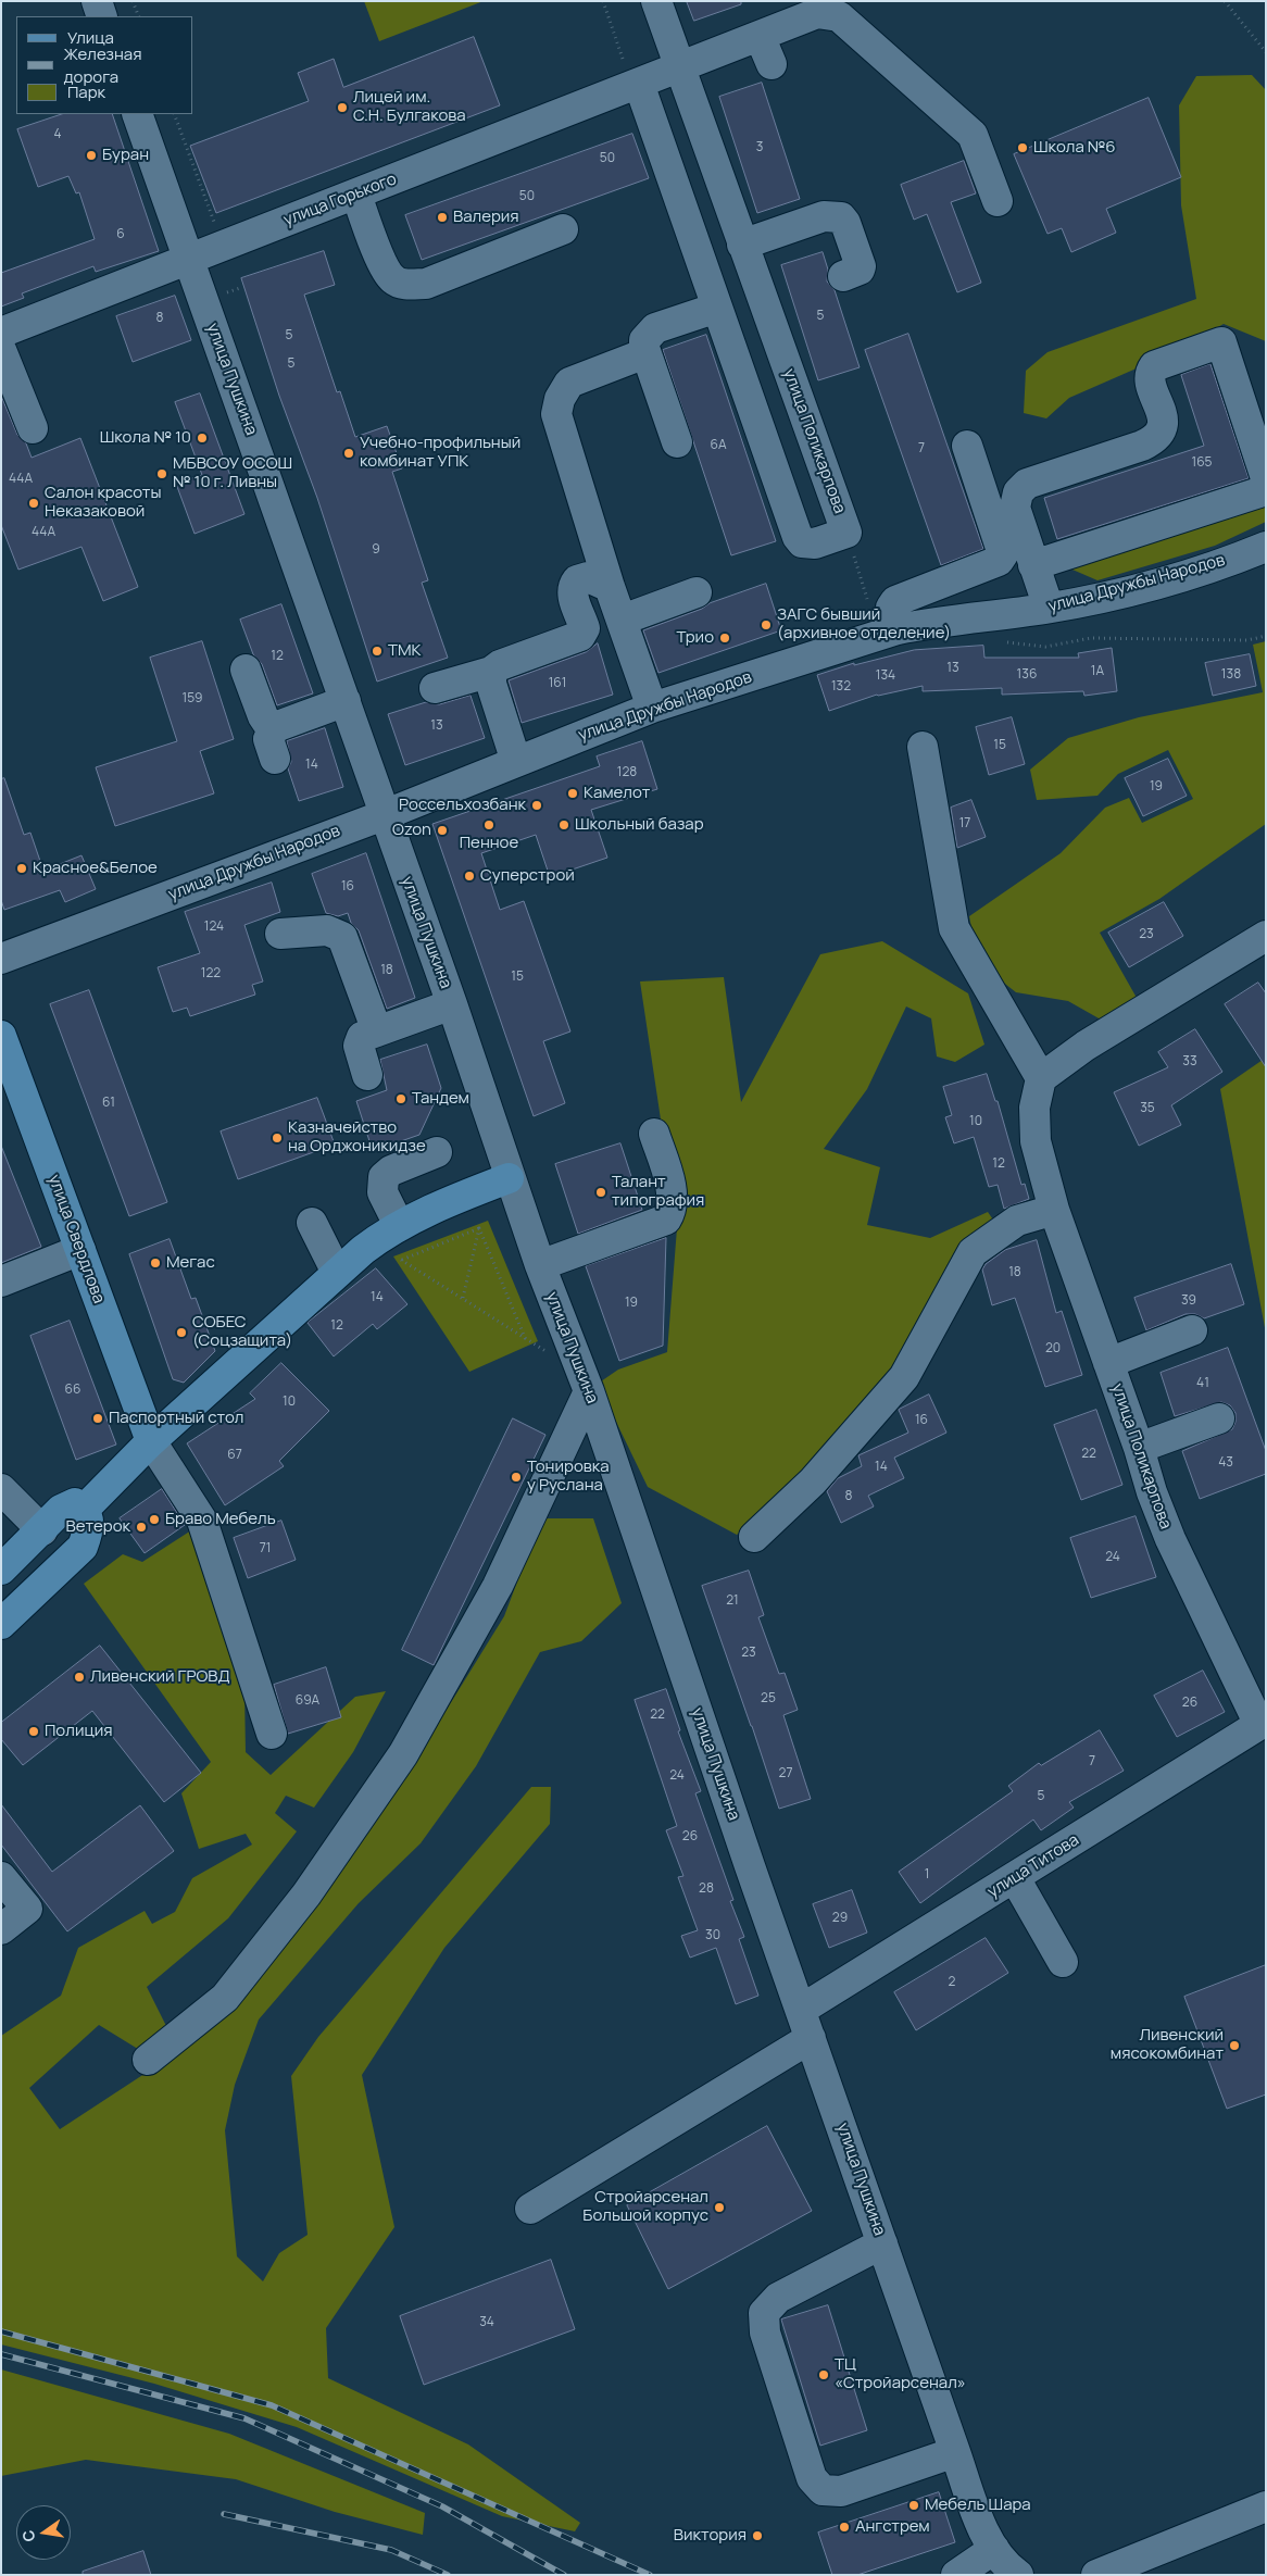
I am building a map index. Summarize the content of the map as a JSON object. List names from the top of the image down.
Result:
{
  "streets": {
    "main road": ["улица Свердлова"],
    "street": [
      "улица Горького",
      "улица Пушкина",
      "улица Поликарпова",
      "улица Дружбы Народов",
      "улица Титова"
    ]
  },
  "crossings": [
    ["улица Горького", "улица Пушкина"],
    ["улица Горького", "улица Поликарпова"],
    ["улица Пушкина", "улица Дружбы Народов"],
    ["улица Пушкина", "улица Титова"],
    ["улица Поликарпова", "улица Титова"]
  ],
  "places": [
    "Лицей им. С.Н. Булгакова",
    "Школа №6",
    "Буран",
    "Валерия",
    "Школа № 10",
    "Учебно-профильный комбинат УПК",
    "МБВСОУ ОСОШ № 10 г. Ливны",
    "Салон красоты Неказаковой",
    "ЗАГС бывший (архивное отделение)",
    "Трио",
    "ТМК",
    "Камелот",
    "Россельхозбанк",
    "Пенное",
    "Школьный базар",
    "Ozon",
    "Красное&Белое",
    "Суперстрой",
    "Тандем",
    "Казначейство на Орджоникидзе",
    "Талант типография",
    "Мегас",
    "СОБЕС (Соцзащита)",
    "Паспортный стол",
    "Тонировка у Руслана",
    "Браво Мебель",
    "Ветерок",
    "Ливенский ГРОВД",
    "Полиция",
    "Ливенский мясокомбинат",
    "Стройарсенал Большой корпус",
    "ТЦ «Стройарсенал»",
    "Мебель Шара",
    "Ангстрем",
    "Виктория"
  ],
  "house_numbers": [
    "4",
    "3",
    "50",
    "50",
    "6",
    "5",
    "8",
    "5",
    "5",
    "6А",
    "7",
    "165",
    "44А",
    "44А",
    "9",
    "12",
    "13",
    "1А",
    "136",
    "138",
    "134",
    "161",
    "132",
    "159",
    "13",
    "15",
    "14",
    "128",
    "19",
    "17",
    "16",
    "124",
    "23",
    "18",
    "122",
    "15",
    "33",
    "61",
    "35",
    "10",
    "12",
    "18",
    "14",
    "39",
    "19",
    "12",
    "20",
    "41",
    "66",
    "10",
    "16",
    "22",
    "67",
    "43",
    "14",
    "8",
    "71",
    "24",
    "21",
    "23",
    "25",
    "69А",
    "26",
    "22",
    "7",
    "27",
    "24",
    "5",
    "26",
    "1",
    "28",
    "29",
    "30",
    "2",
    "34"
  ],
  "legend": ["Улица", "Железная дорога", "Парк"],
  "north": "left"
}
